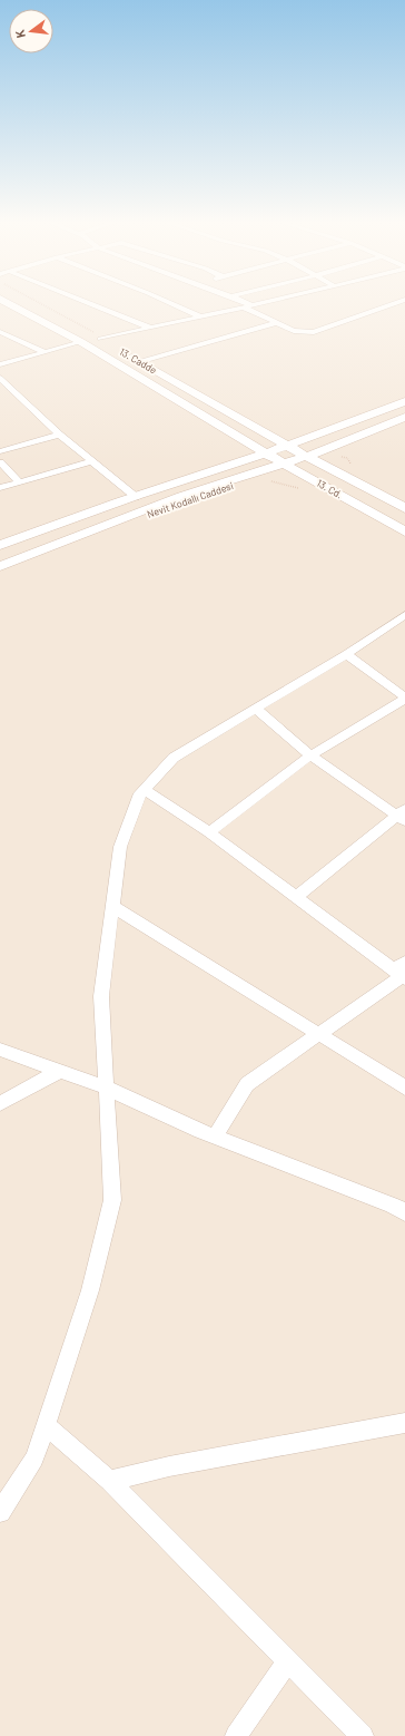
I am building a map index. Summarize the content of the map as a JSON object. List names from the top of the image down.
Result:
{
  "streets": {
    "main road": ["13. Cadde", "13. Cd.", "Nevit Kodallı Caddesi"]
  },
  "crossings": [
    ["13. Cadde", "13. Cd."],
    ["13. Cadde", "Nevit Kodallı Caddesi"],
    ["13. Cd.", "Nevit Kodallı Caddesi"]
  ],
  "north": "left"
}
